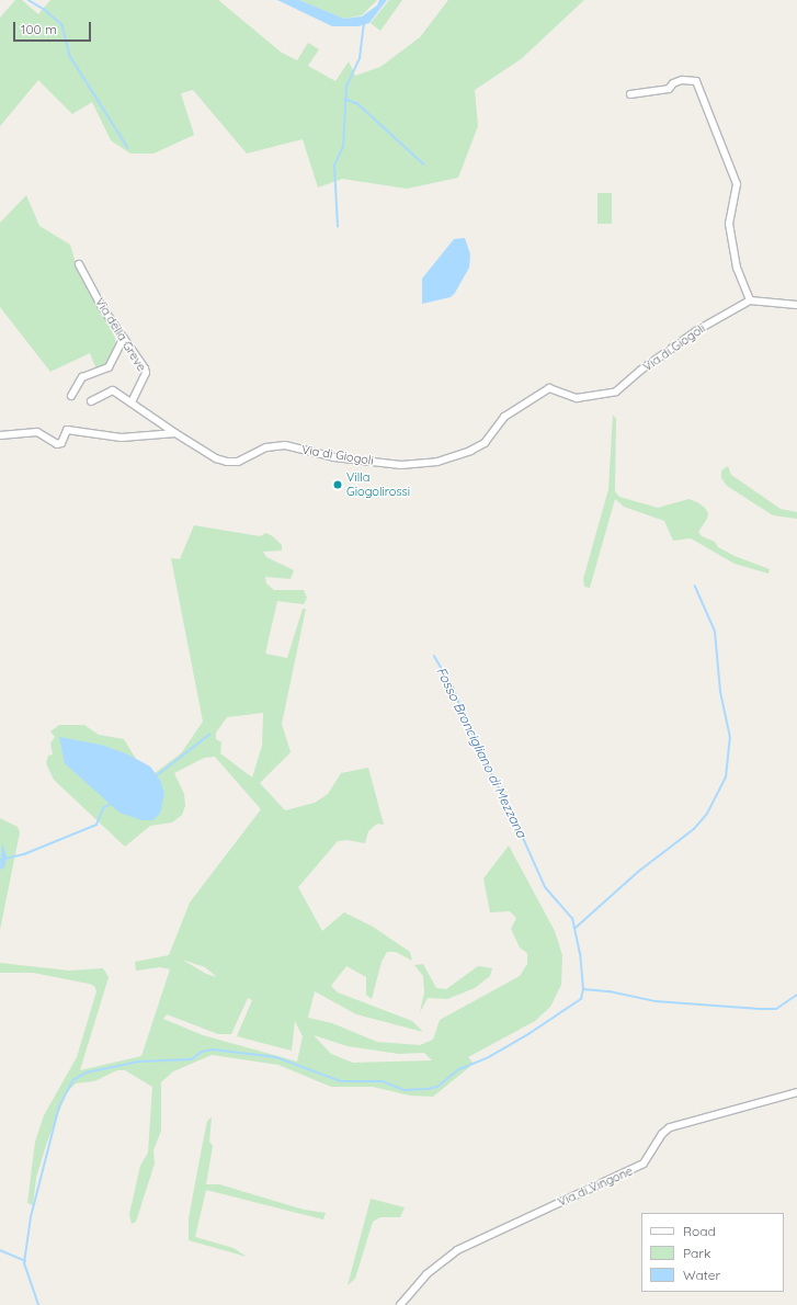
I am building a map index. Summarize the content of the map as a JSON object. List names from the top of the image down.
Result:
{
  "streets": {
    "street": ["Via della Greve", "Via di Giogoli", "Via di Vingone"]
  },
  "water": ["Fosso Broncigliano di Mezzana"],
  "places": ["Villa Giogolirossi"],
  "legend": ["Road", "Park", "Water"],
  "scale_bar": "100 m"
}
